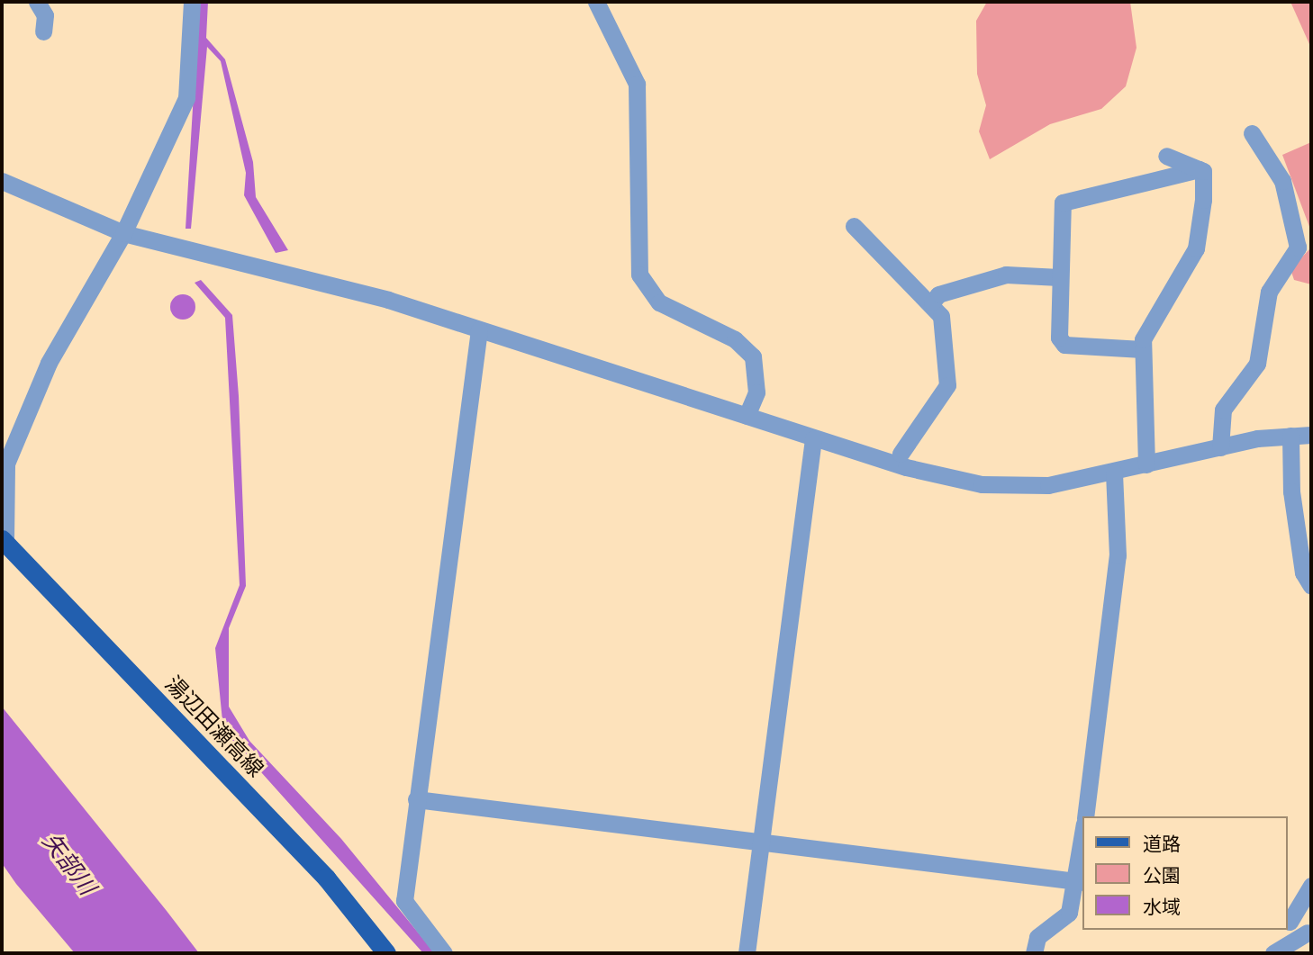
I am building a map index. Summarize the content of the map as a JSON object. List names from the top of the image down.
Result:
{
  "streets": {
    "main road": ["湯辺田瀬高線"]
  },
  "water": ["矢部川"],
  "legend": ["道路", "公園", "水域"]
}
